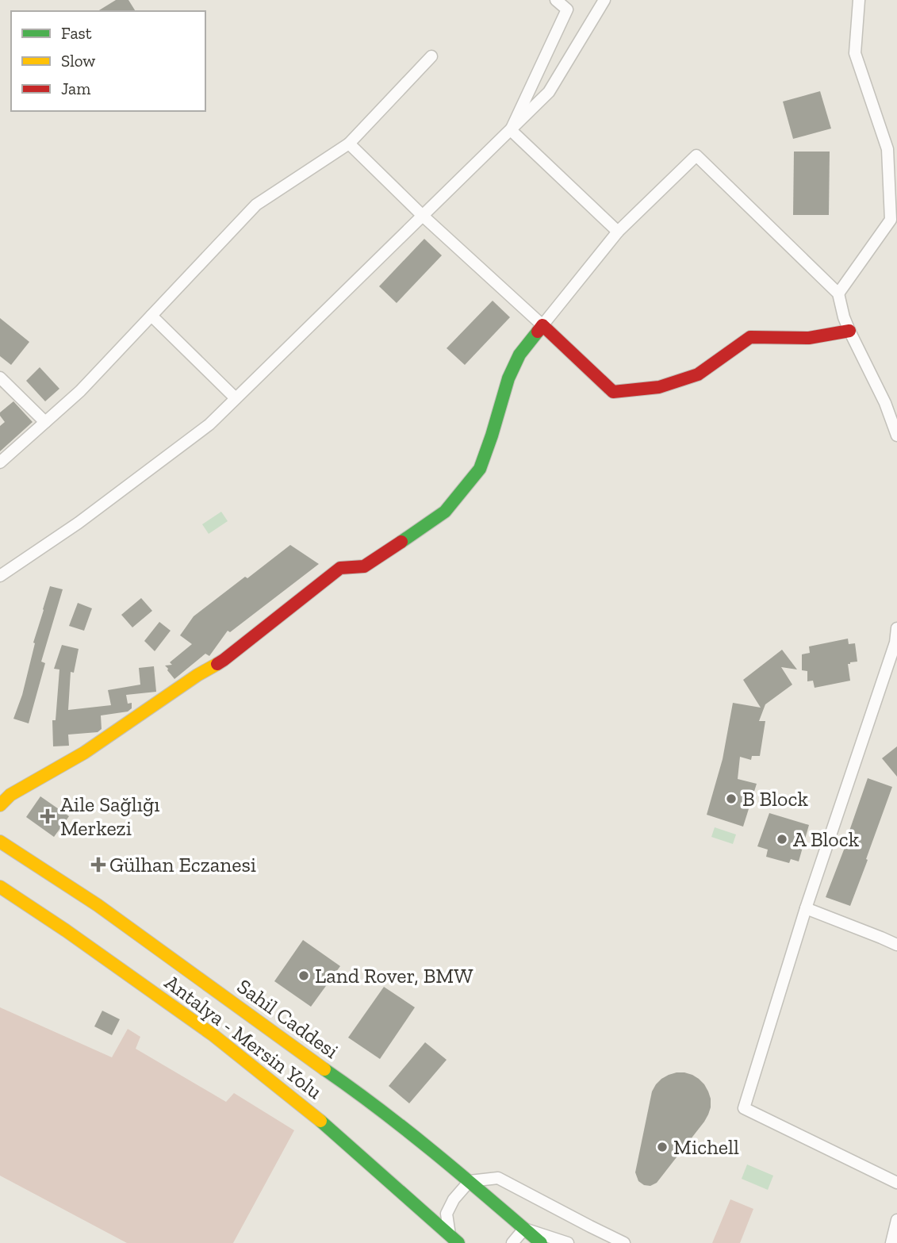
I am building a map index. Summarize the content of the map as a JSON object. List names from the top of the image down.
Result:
{
  "streets": {
    "main road": ["Sahil Caddesi", "Antalya - Mersin Yolu"]
  },
  "places": {
    "other": [
      "B Block",
      "A Block",
      "Land Rover, BMW",
      "Michell"
    ],
    "health": ["Aile Sağlığı Merkezi", "Gülhan Eczanesi"]
  },
  "legend": ["Fast", "Slow", "Jam"]
}
